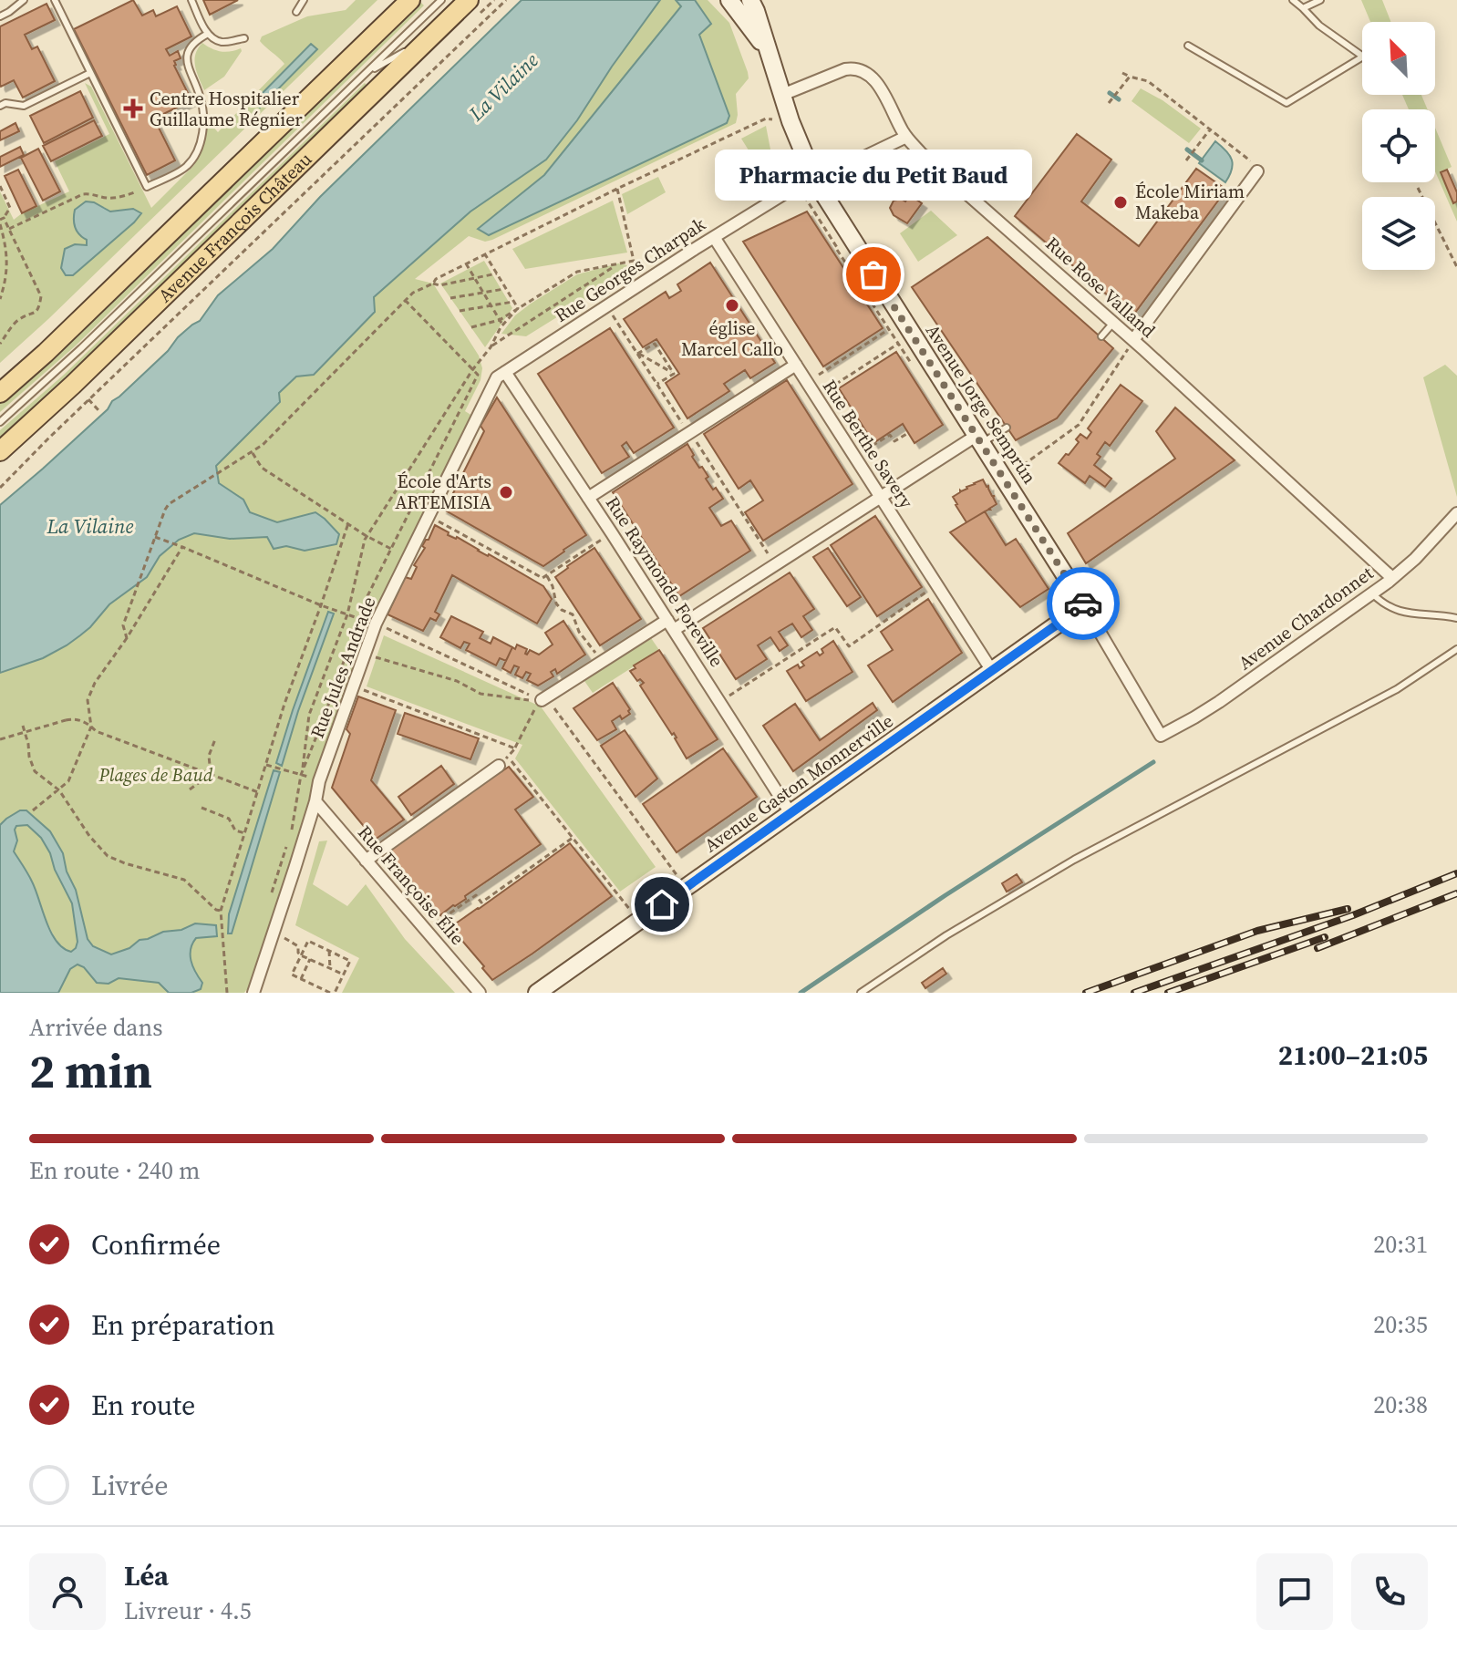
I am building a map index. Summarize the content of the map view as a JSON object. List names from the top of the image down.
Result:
{
  "streets": {
    "main road": ["Avenue François Château"],
    "street": [
      "Rue Georges Charpak",
      "Rue Rose Valland",
      "Avenue Jorge Semprún",
      "Rue Berthe Savery",
      "Rue Raymonde Foreville",
      "Avenue Chardonnet",
      "Rue Jules Andrade",
      "Avenue Gaston Monnerville",
      "Rue Françoise Élie"
    ]
  },
  "crossings": [
    ["Rue Georges Charpak", "Rue Rose Valland"],
    ["Rue Georges Charpak", "Avenue Jorge Semprún"],
    ["Rue Georges Charpak", "Rue Berthe Savery"],
    ["Rue Georges Charpak", "Rue Raymonde Foreville"],
    ["Rue Georges Charpak", "Rue Jules Andrade"],
    ["Rue Rose Valland", "Avenue Jorge Semprún"],
    ["Rue Rose Valland", "Avenue Chardonnet"],
    ["Avenue Jorge Semprún", "Avenue Chardonnet"],
    ["Avenue Jorge Semprún", "Avenue Gaston Monnerville"],
    ["Rue Berthe Savery", "Avenue Gaston Monnerville"],
    ["Rue Raymonde Foreville", "Rue Jules Andrade"],
    ["Rue Raymonde Foreville", "Avenue Gaston Monnerville"],
    ["Rue Jules Andrade", "Rue Françoise Élie"]
  ],
  "water": ["La Vilaine"],
  "parks": ["Plages de Baud"],
  "places": {
    "health": ["Centre Hospitalier Guillaume Régnier"],
    "other": [
      "École Miriam Makeba",
      "Pharmacie du Petit Baud",
      "église Marcel Callo",
      "École d'Arts ARTEMISIA"
    ]
  },
  "north": "top left",
  "page": {
    "bubble": "Pharmacie du Petit Baud",
    "heading": ["2 min", "Arrivée dans", "21:00–21:05"],
    "panel": ["Léa", "Livreur · 4.5"],
    "bar": "En route · 240 m",
    "list": [
      ["Confirmée", "20:31"],
      ["En préparation", "20:35"],
      ["En route", "20:38"],
      "Livrée"
    ]
  }
}
